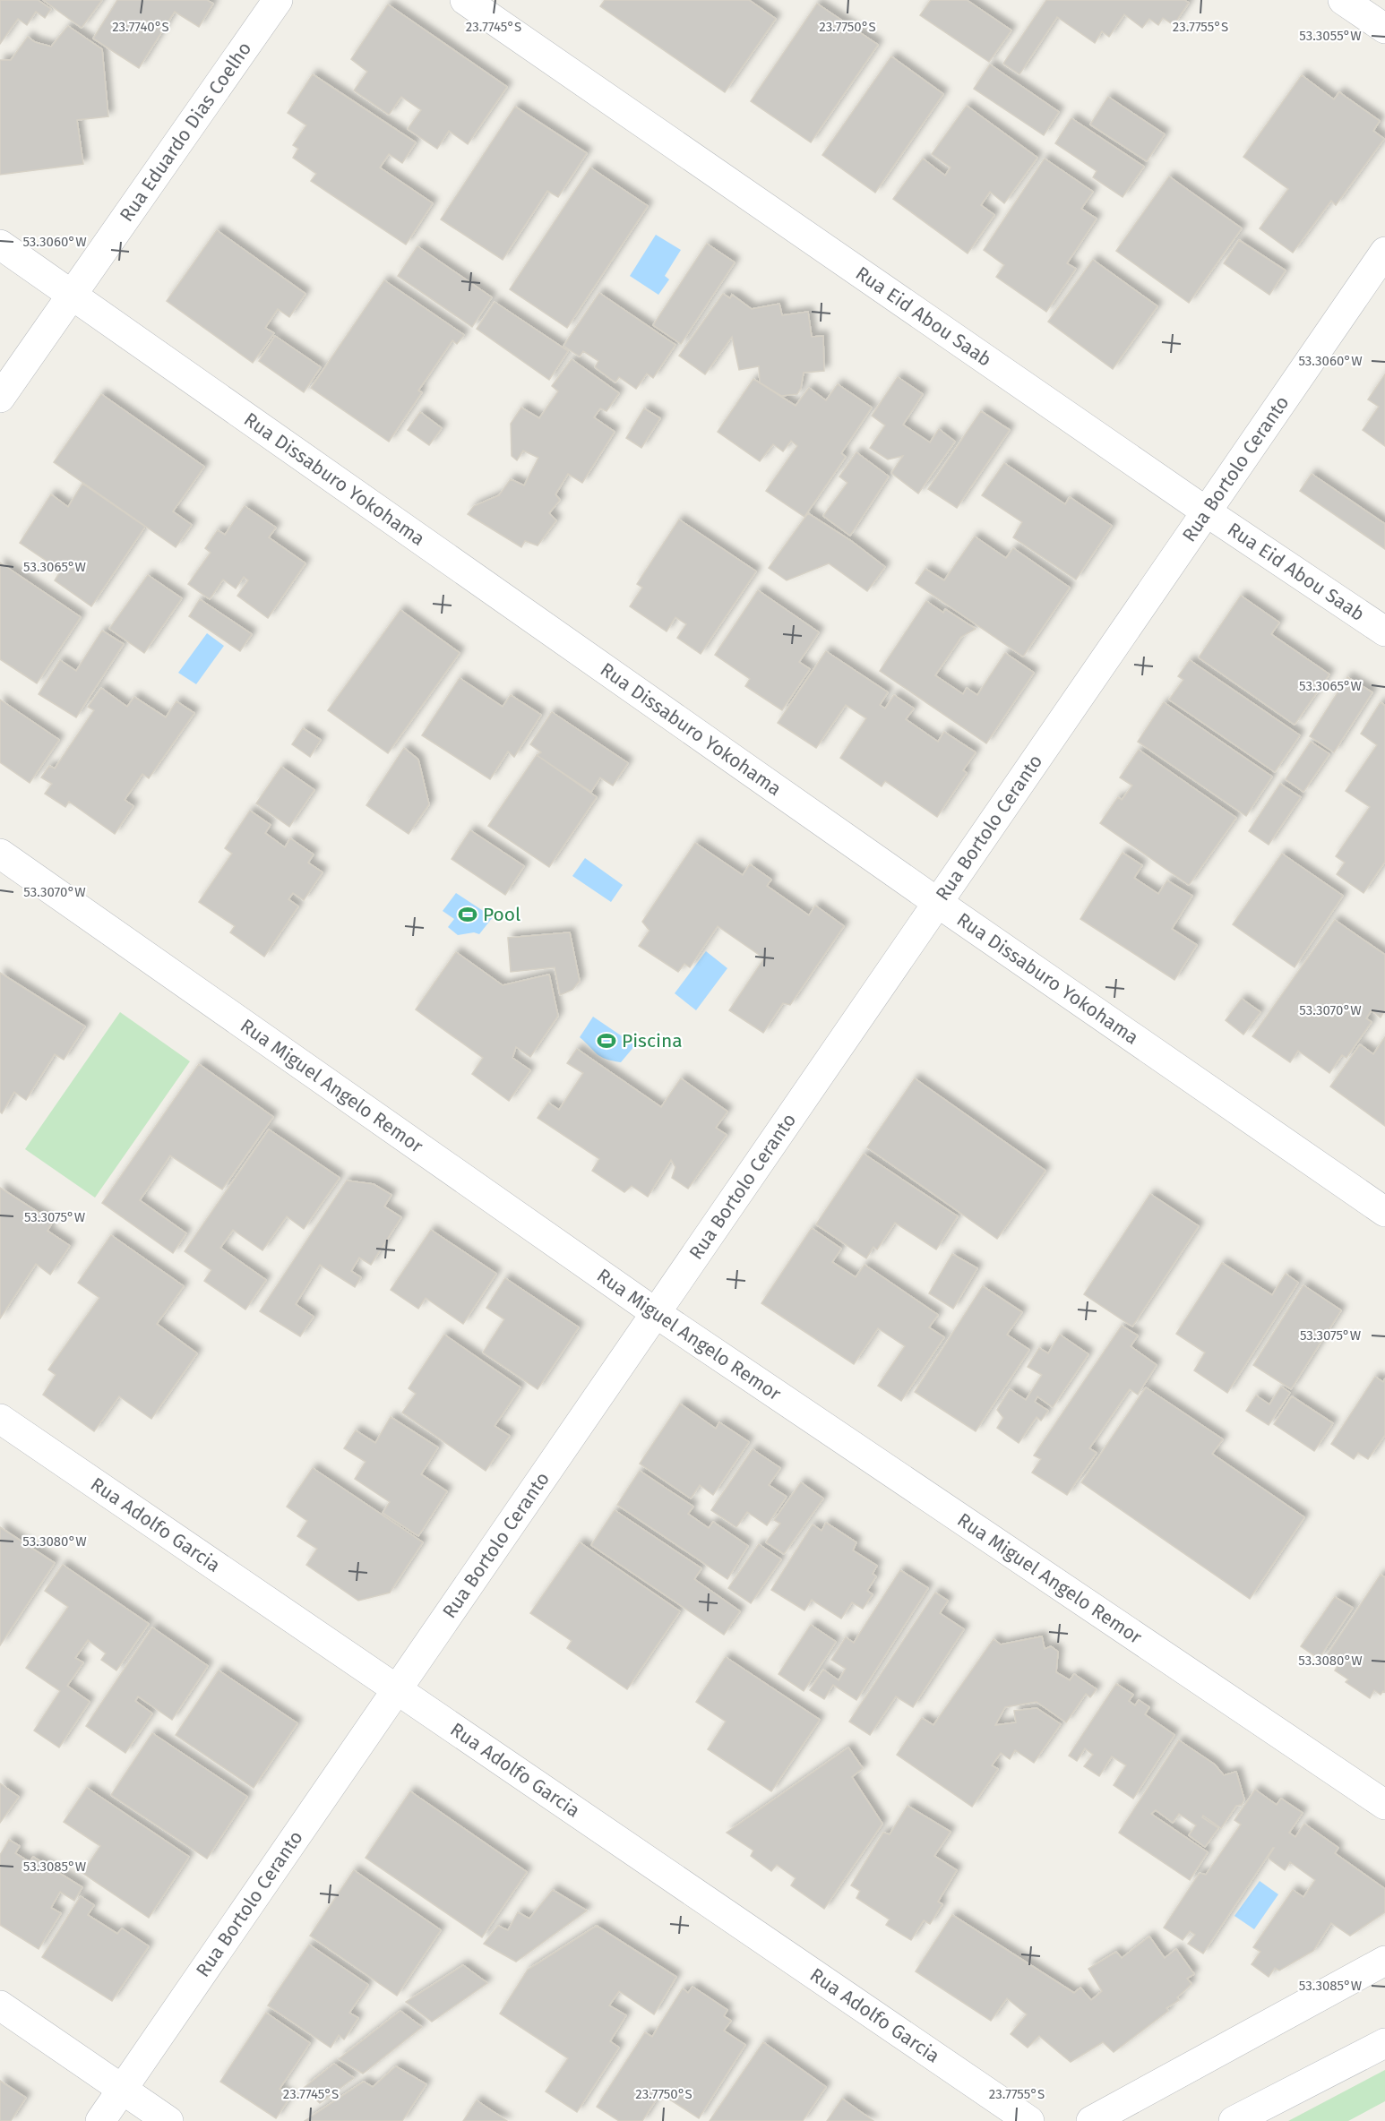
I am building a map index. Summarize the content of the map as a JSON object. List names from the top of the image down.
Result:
{
  "streets": {
    "street": [
      "Rua Eduardo Dias Coelho",
      "Rua Eid Abou Saab",
      "Rua Bortolo Ceranto",
      "Rua Dissaburo Yokohama",
      "Rua Miguel Angelo Remor",
      "Rua Adolfo Garcia"
    ]
  },
  "crossings": [
    ["Rua Eduardo Dias Coelho", "Rua Dissaburo Yokohama"],
    ["Rua Eid Abou Saab", "Rua Bortolo Ceranto"],
    ["Rua Bortolo Ceranto", "Rua Dissaburo Yokohama"],
    ["Rua Bortolo Ceranto", "Rua Miguel Angelo Remor"],
    ["Rua Bortolo Ceranto", "Rua Adolfo Garcia"]
  ],
  "places": {
    "sports": ["Pool", "Piscina"]
  },
  "coordinates": [
    "23.7740°S",
    "23.7745°S",
    "23.7750°S",
    "23.7755°S",
    "53.3055°W",
    "53.3060°W",
    "53.3065°W",
    "53.3070°W",
    "53.3075°W",
    "53.3080°W",
    "53.3085°W"
  ]
}
